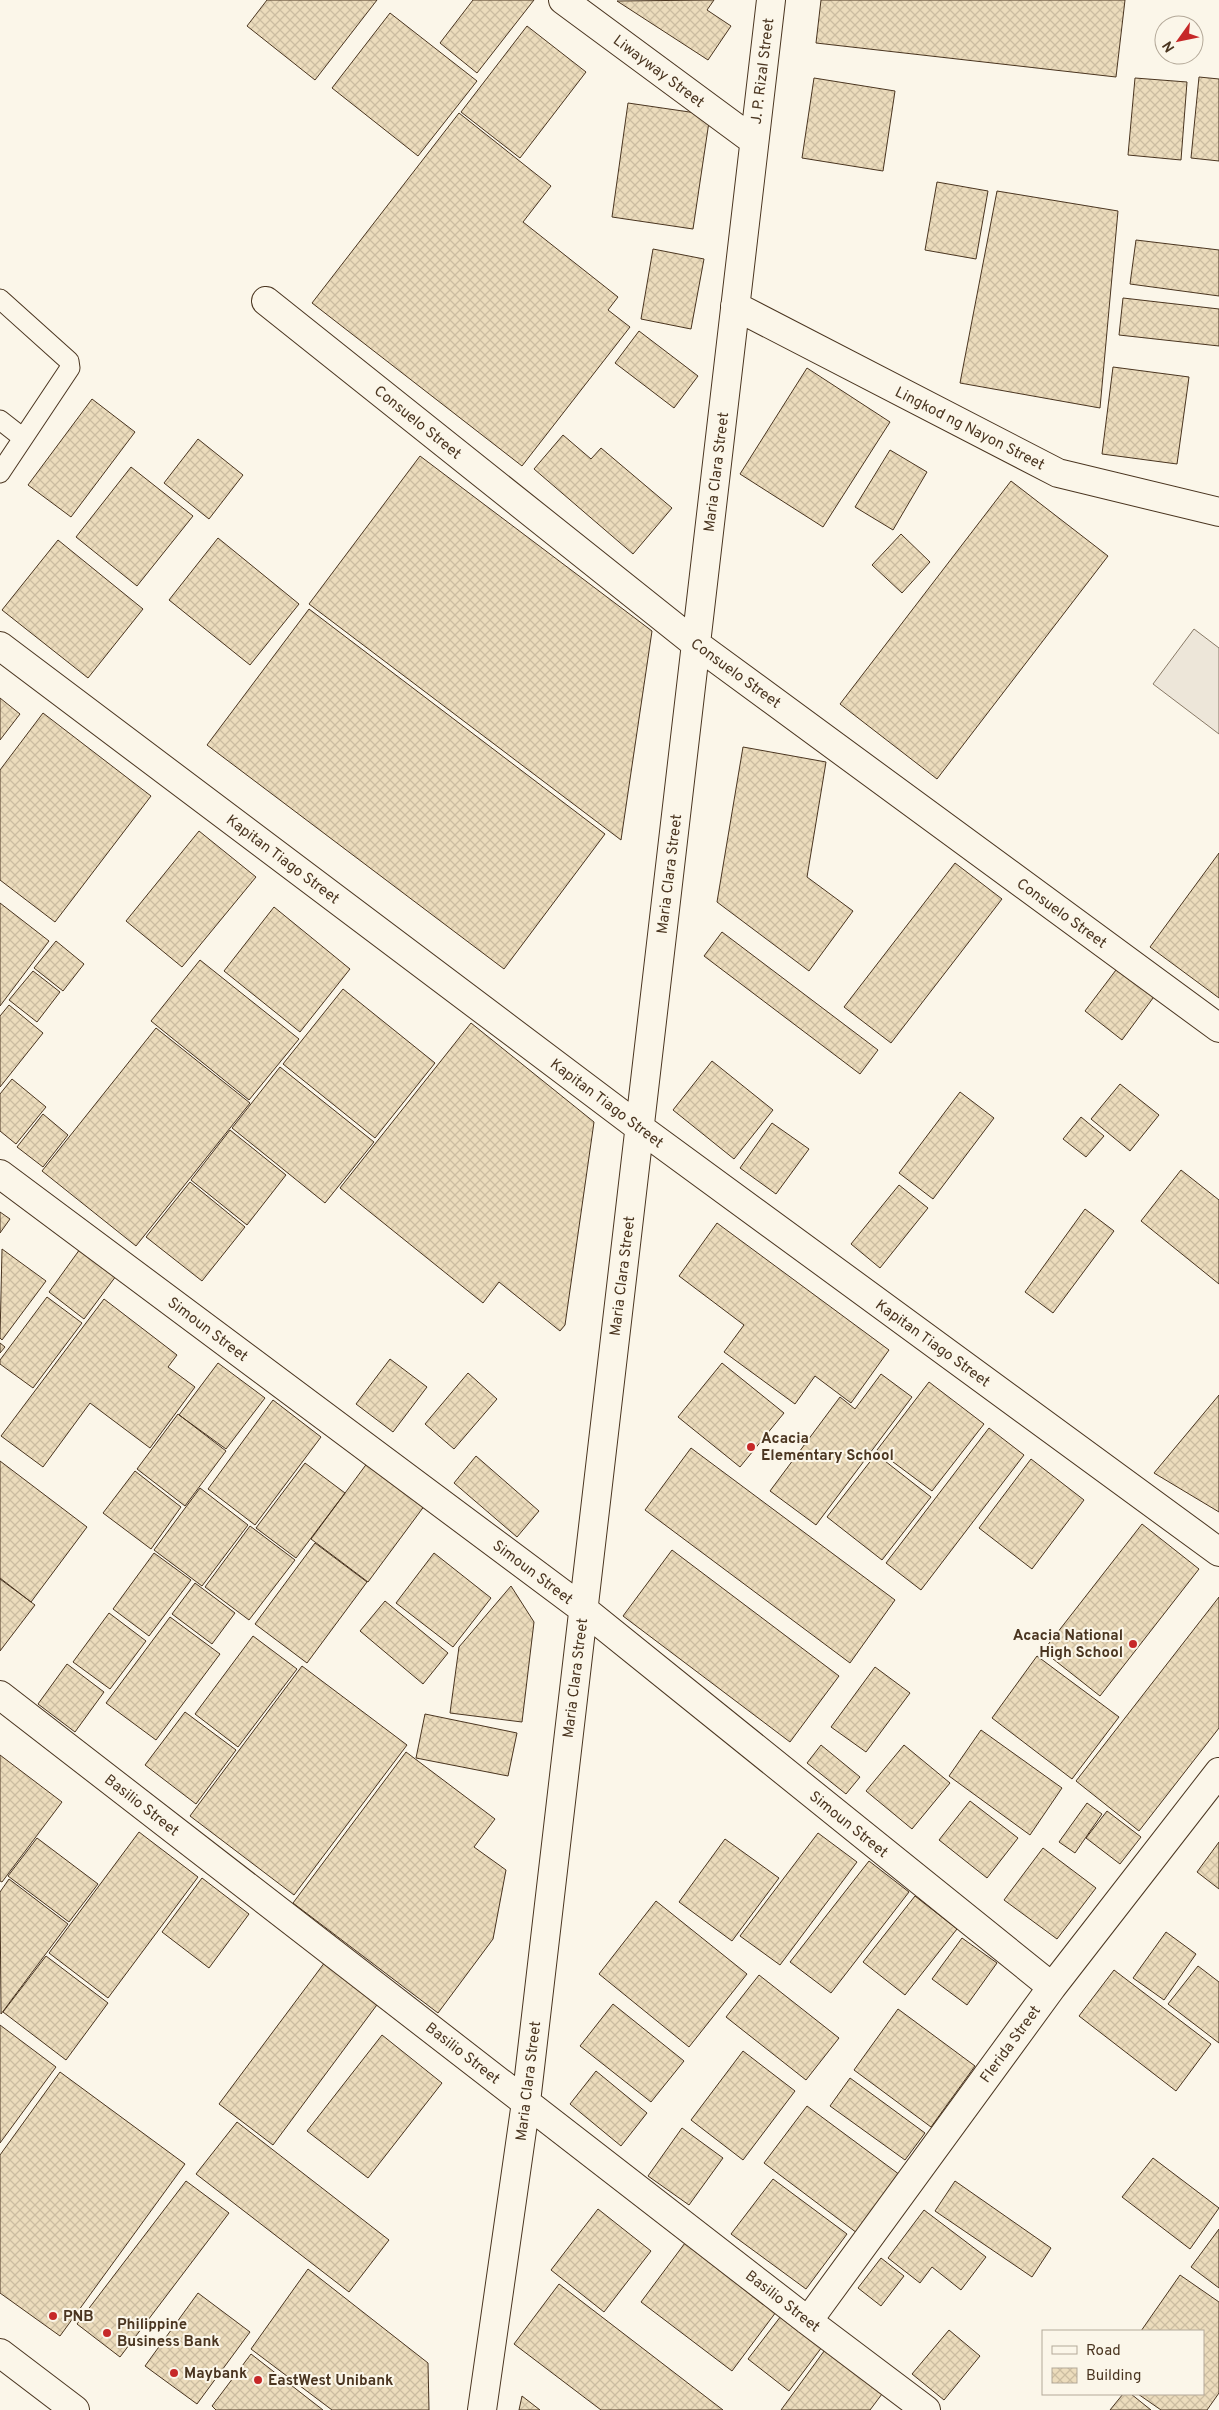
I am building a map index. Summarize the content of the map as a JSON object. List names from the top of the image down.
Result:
{
  "streets": {
    "street": [
      "Liwayway Street",
      "J. P. Rizal Street",
      "Consuelo Street",
      "Lingkod ng Nayon Street",
      "Maria Clara Street",
      "Kapitan Tiago Street",
      "Simoun Street",
      "Basilio Street",
      "Flerida Street"
    ]
  },
  "crossings": [
    ["Liwayway Street", "J. P. Rizal Street"],
    ["Liwayway Street", "Maria Clara Street"],
    ["J. P. Rizal Street", "Maria Clara Street"],
    ["Consuelo Street", "Maria Clara Street"],
    ["Lingkod ng Nayon Street", "Maria Clara Street"],
    ["Maria Clara Street", "Kapitan Tiago Street"],
    ["Maria Clara Street", "Simoun Street"],
    ["Maria Clara Street", "Basilio Street"],
    ["Simoun Street", "Flerida Street"],
    ["Basilio Street", "Flerida Street"]
  ],
  "places": [
    "Acacia Elementary School",
    "Acacia National High School",
    "PNB",
    "Philippine Business Bank",
    "Maybank",
    "EastWest Unibank"
  ],
  "legend": ["Road", "Building"],
  "north": "bottom left"
}
